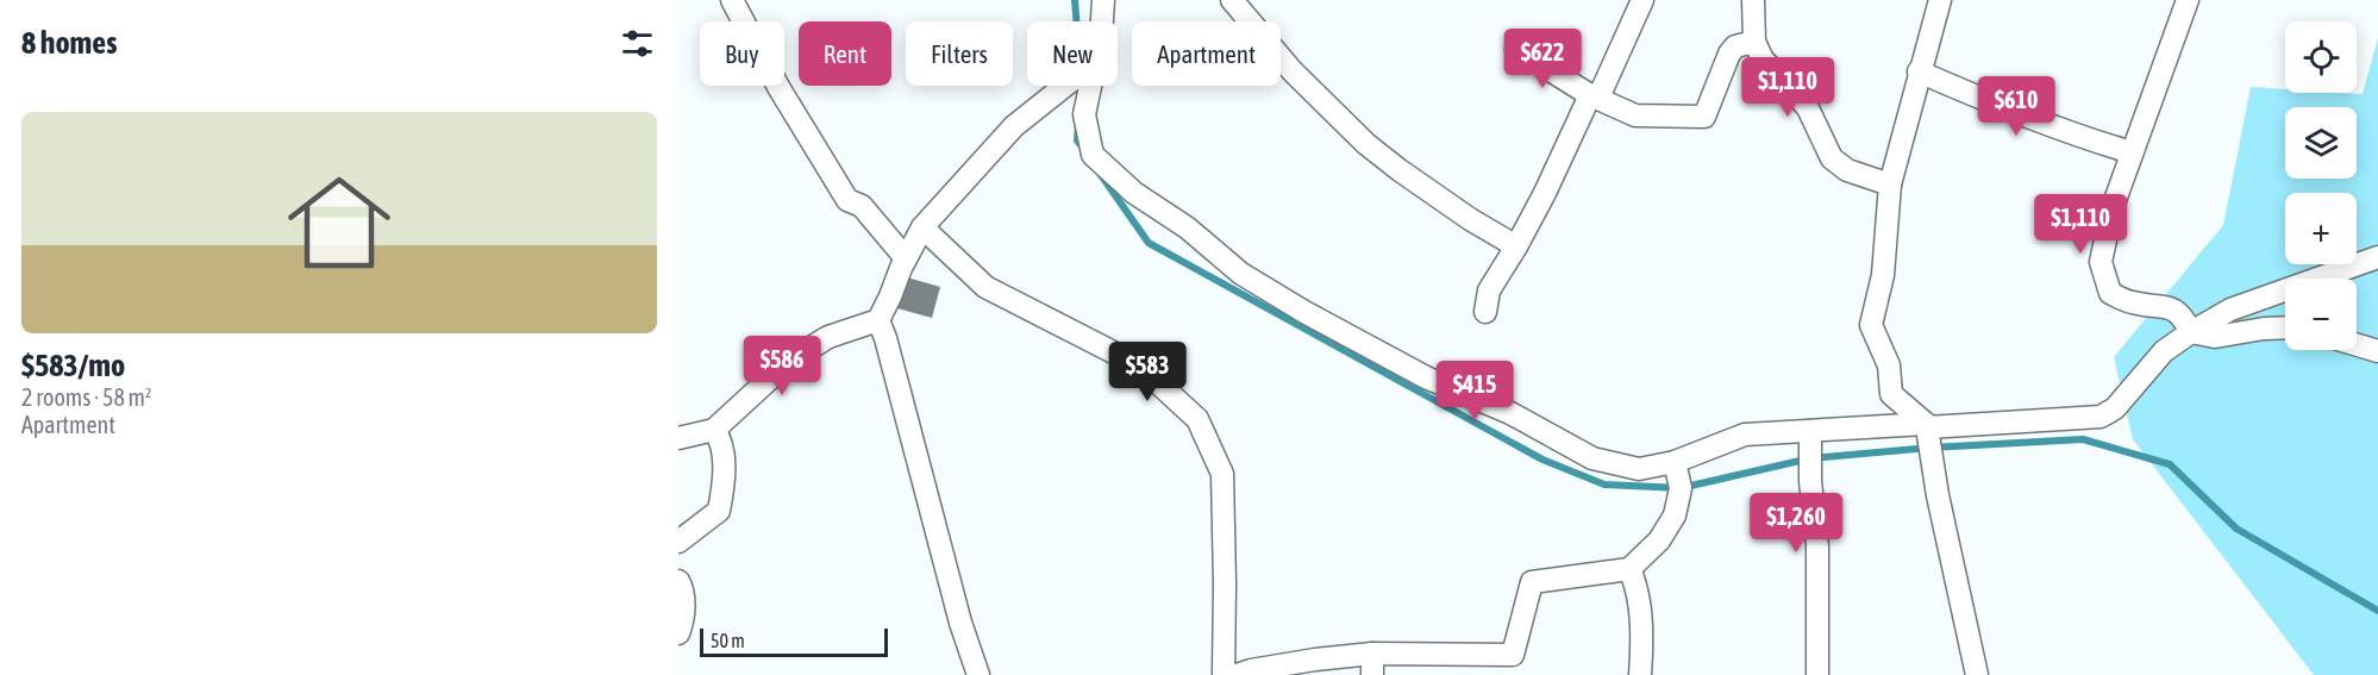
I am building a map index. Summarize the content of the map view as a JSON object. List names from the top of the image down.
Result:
{
  "scale_bar": "50 m",
  "page": {
    "heading": "8 homes",
    "map_buttons": ["+", "−"],
    "chip": [
      "Buy",
      "Rent",
      "Filters",
      "New",
      "Apartment"
    ],
    "price": [
      "$622",
      "$1,110",
      "$610",
      "$1,110",
      "$586",
      "$583",
      "$415",
      "$1,260"
    ],
    "list": [
      {
        "name": "$583/mo",
        "note": "2 rooms · 58 m² · Apartment"
      }
    ],
    "scale": "50 m"
  }
}
